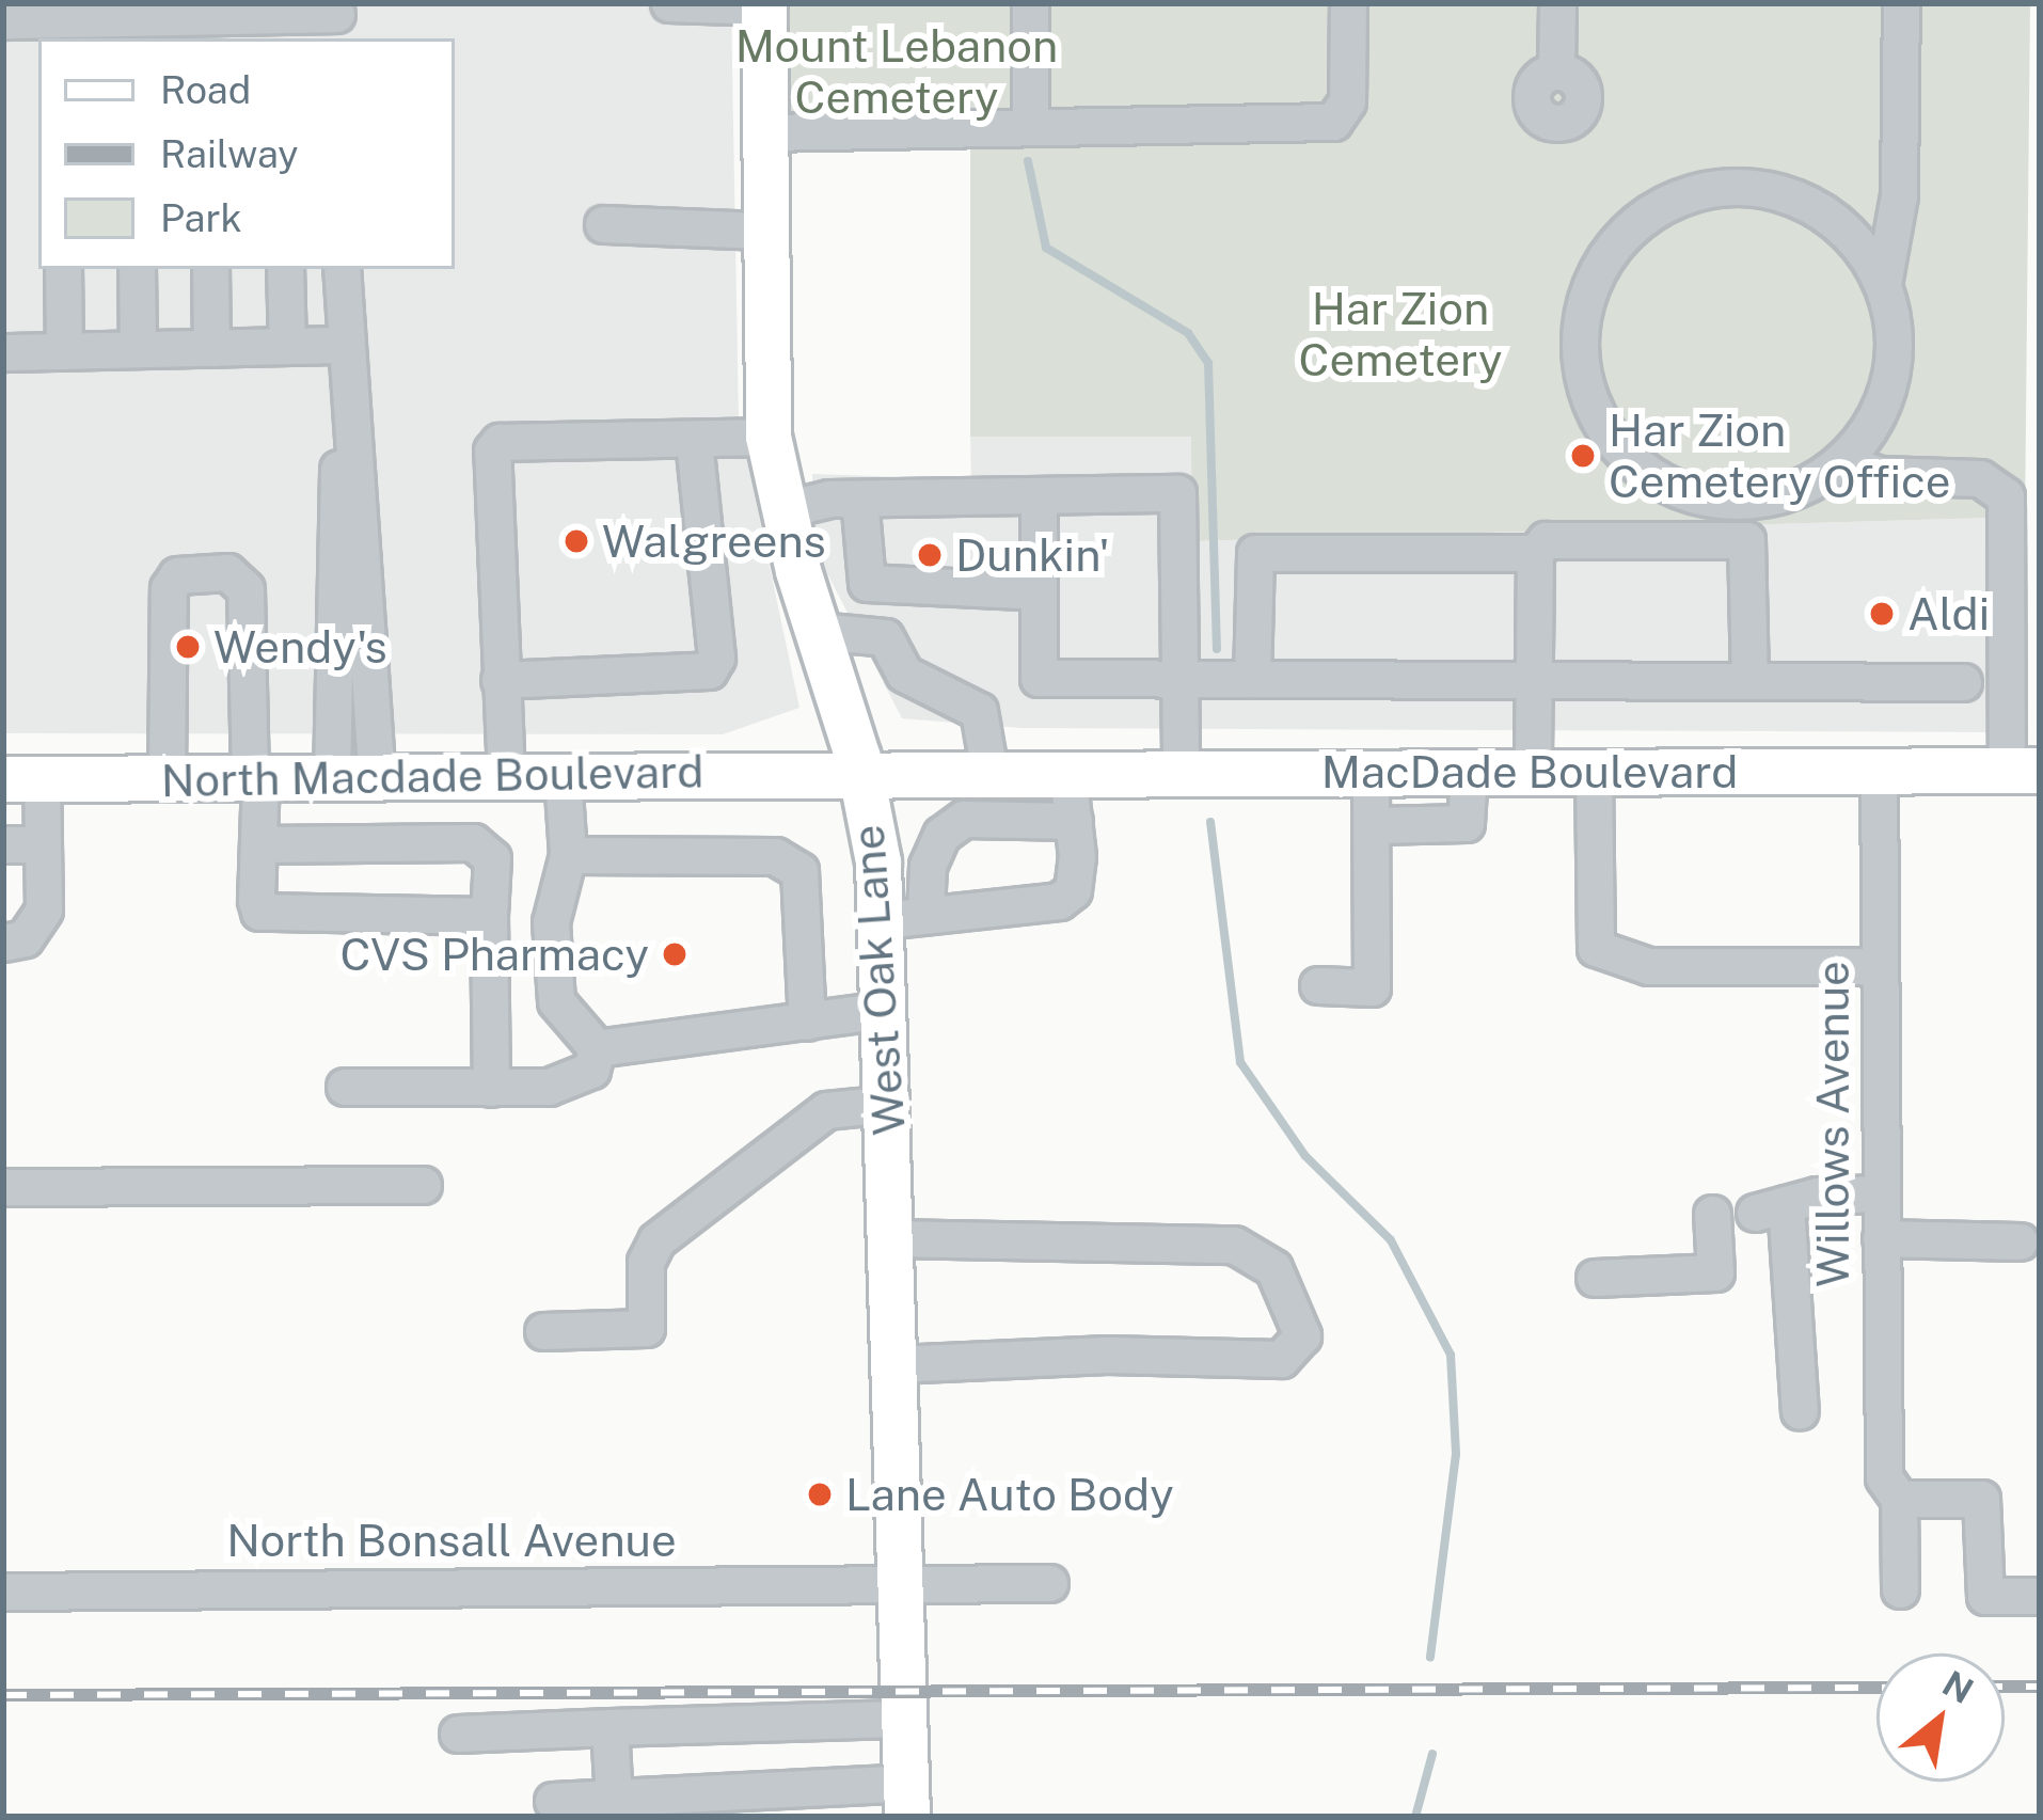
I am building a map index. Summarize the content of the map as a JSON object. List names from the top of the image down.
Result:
{
  "streets": {
    "main road": ["MacDade Boulevard", "North Macdade Boulevard", "West Oak Lane"],
    "street": ["Willows Avenue", "North Bonsall Avenue"]
  },
  "crossings": [
    ["MacDade Boulevard", "Willows Avenue"],
    ["North Macdade Boulevard", "West Oak Lane"],
    ["West Oak Lane", "North Bonsall Avenue"]
  ],
  "parks": ["Mount Lebanon Cemetery", "Har Zion Cemetery"],
  "places": [
    "Har Zion Cemetery Office",
    "Walgreens",
    "Dunkin'",
    "Aldi",
    "Wendy's",
    "CVS Pharmacy",
    "Lane Auto Body"
  ],
  "legend": ["Road", "Railway", "Park"],
  "north": "top right"
}
